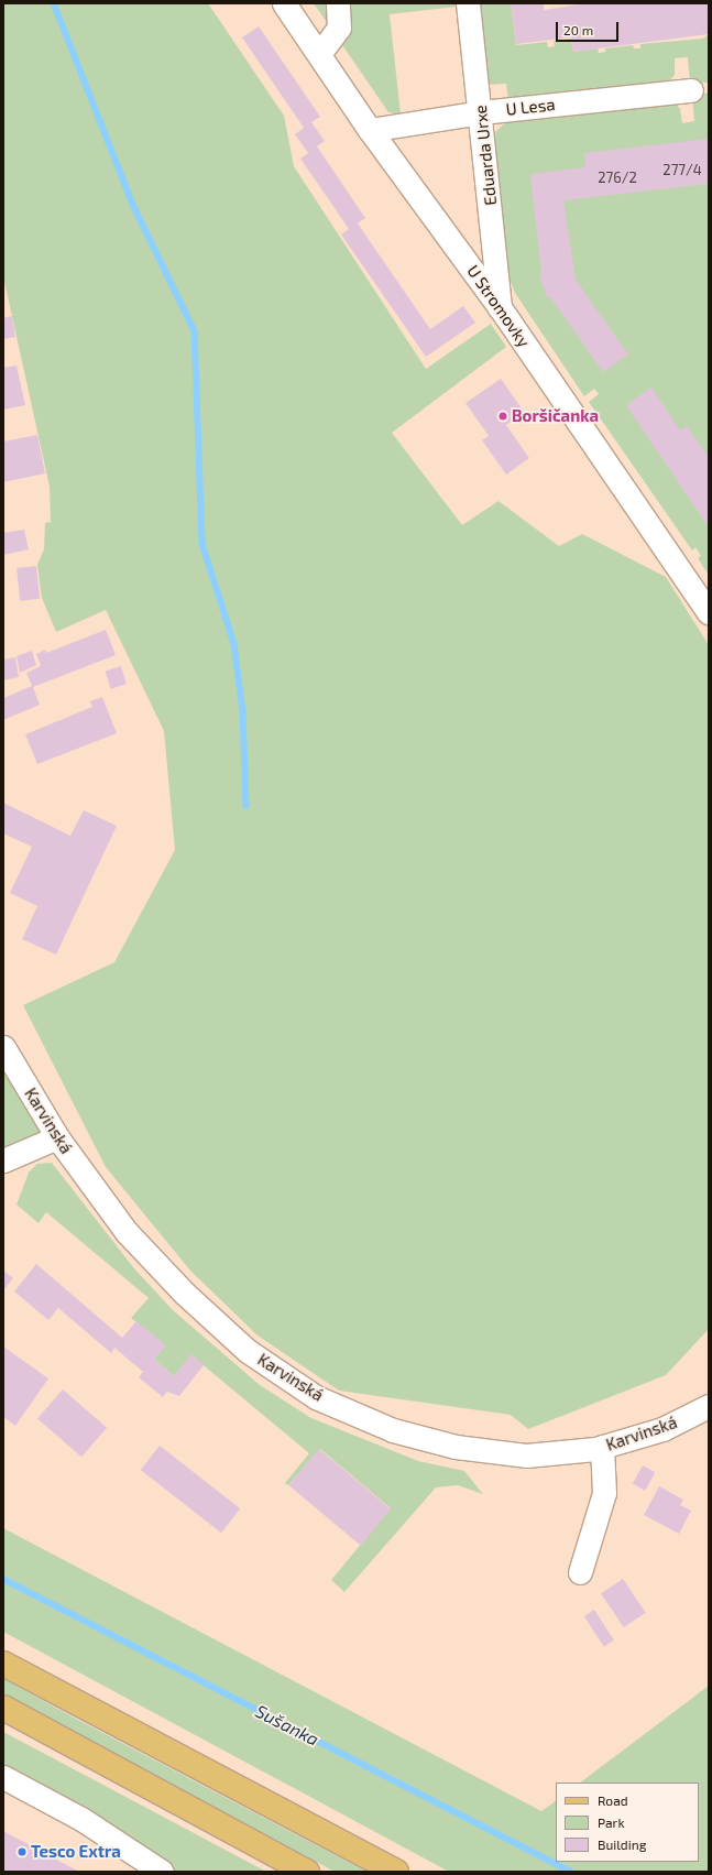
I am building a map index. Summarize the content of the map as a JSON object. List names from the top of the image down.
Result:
{
  "streets": {
    "street": [
      "U Lesa",
      "Eduarda Urxe",
      "U Stromovky",
      "Karvinská"
    ]
  },
  "crossings": [
    ["U Lesa", "Eduarda Urxe"],
    ["U Lesa", "U Stromovky"],
    ["Eduarda Urxe", "U Stromovky"]
  ],
  "water": ["Sušanka"],
  "places": ["Boršičanka", "Tesco Extra"],
  "house_numbers": ["277/4", "276/2"],
  "legend": ["Road", "Park", "Building"],
  "scale_bar": "20 m"
}
